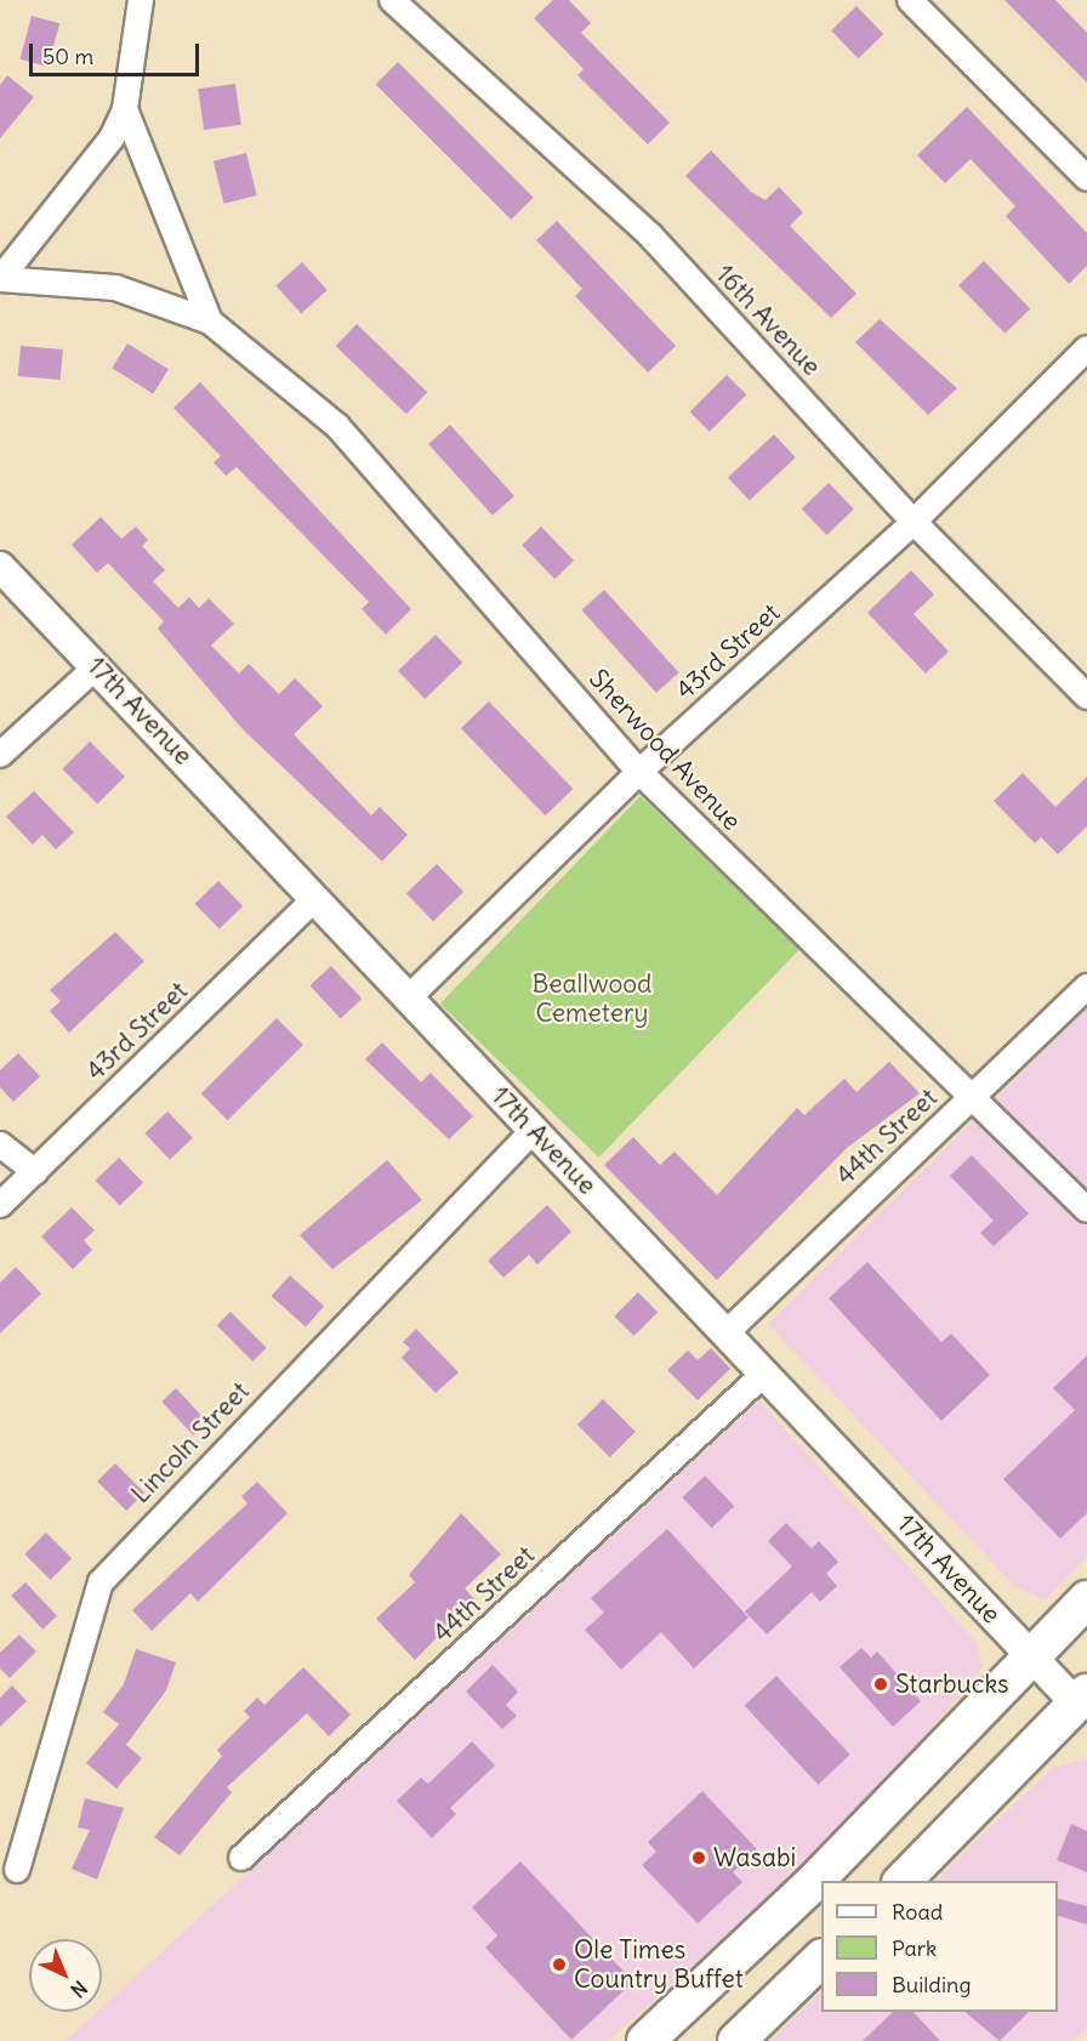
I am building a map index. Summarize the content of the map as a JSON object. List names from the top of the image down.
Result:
{
  "streets": {
    "street": [
      "16th Avenue",
      "43rd Street",
      "17th Avenue",
      "Sherwood Avenue",
      "44th Street",
      "Lincoln Street"
    ]
  },
  "crossings": [
    ["16th Avenue", "43rd Street"],
    ["43rd Street", "17th Avenue"],
    ["43rd Street", "Sherwood Avenue"],
    ["17th Avenue", "44th Street"],
    ["17th Avenue", "Lincoln Street"],
    ["Sherwood Avenue", "44th Street"]
  ],
  "parks": ["Beallwood Cemetery"],
  "places": ["Starbucks", "Wasabi", "Ole Times Country Buffet"],
  "legend": ["Road", "Park", "Building"],
  "scale_bar": "50 m",
  "north": "bottom right"
}
